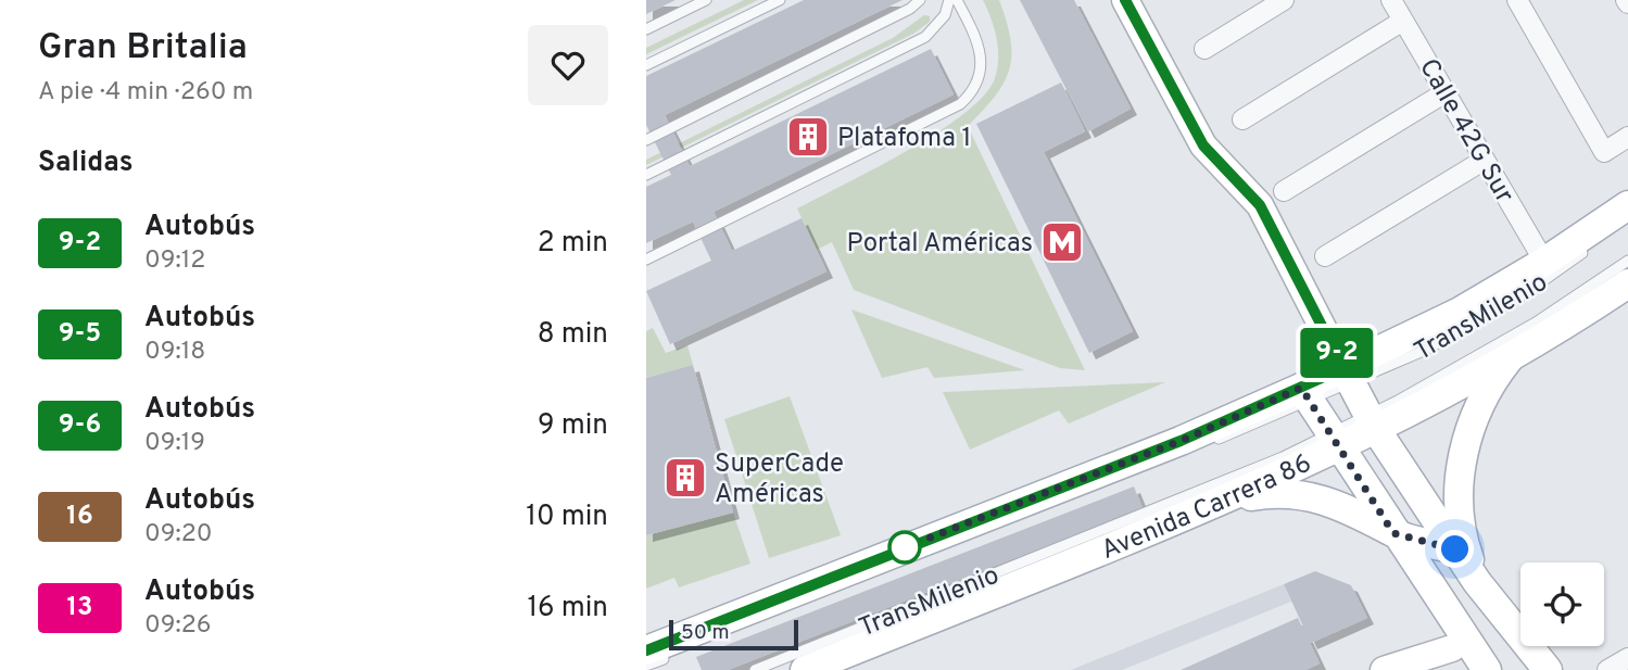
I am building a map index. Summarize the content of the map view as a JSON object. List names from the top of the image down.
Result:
{
  "streets": {
    "main road": ["Avenida Carrera 86"],
    "street": ["Calle 42G Sur"],
    "lane": ["TransMilenio"]
  },
  "crossings": [
    ["TransMilenio", "Avenida Carrera 86"]
  ],
  "places": {
    "building": ["Platafoma 1", "SuperCade Américas"],
    "metro station": ["Portal Américas"]
  },
  "lines": ["bus line 9-2"],
  "scale_bar": "50 m",
  "page": {
    "heading": [
      ["Gran Britalia", "A pie · 4 min · 260 m"],
      "Salidas"
    ],
    "on_map": "9-2",
    "list": [
      {
        "mark": "9-2",
        "name": "Autobús",
        "note": "09:12",
        "value": "2 min"
      },
      {
        "mark": "9-5",
        "name": "Autobús",
        "note": "09:18",
        "value": "8 min"
      },
      {
        "mark": "9-6",
        "name": "Autobús",
        "note": "09:19",
        "value": "9 min"
      },
      {
        "mark": "16",
        "name": "Autobús",
        "note": "09:20",
        "value": "10 min"
      },
      {
        "mark": "13",
        "name": "Autobús",
        "note": "09:26",
        "value": "16 min"
      }
    ],
    "scale": "50 m"
  }
}
